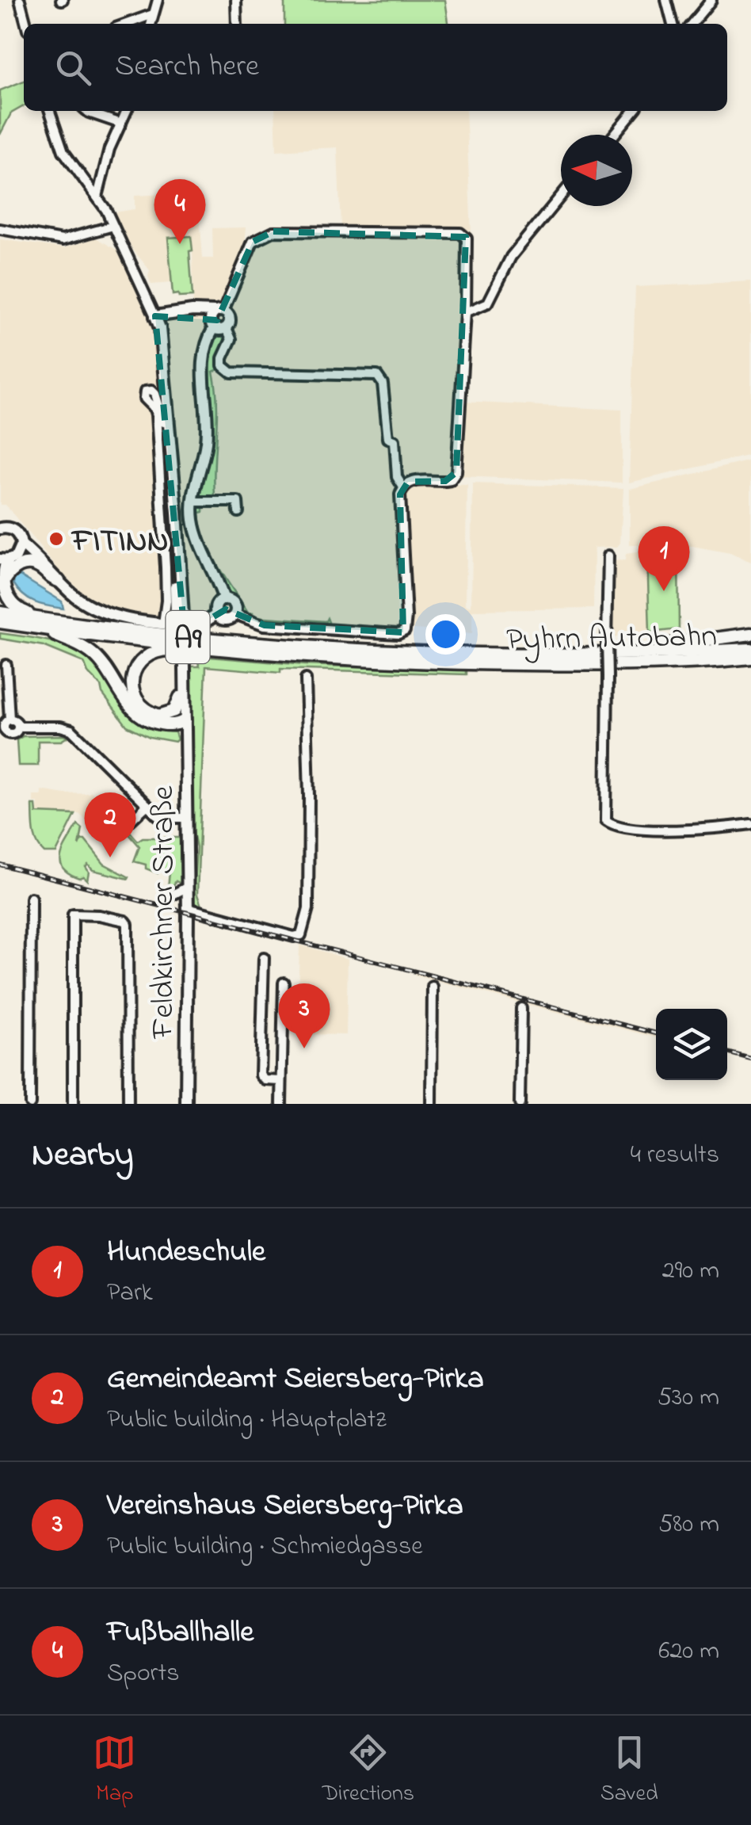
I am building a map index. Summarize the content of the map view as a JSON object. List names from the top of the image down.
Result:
{
  "streets": {
    "highway": ["Pyhrn Autobahn", "A9"],
    "main road": ["Feldkirchner Straße"]
  },
  "places": ["FITINN"],
  "north": "left",
  "page": {
    "search": "Search here",
    "pins": [
      "4",
      "1",
      "2",
      "3"
    ],
    "heading": ["Nearby", "4 results"],
    "list": [
      {
        "mark": "1",
        "name": "Hundeschule",
        "note": "Park",
        "value": "290 m"
      },
      {
        "mark": "2",
        "name": "Gemeindeamt Seiersberg-Pirka",
        "note": "Public building · Hauptplatz",
        "value": "530 m"
      },
      {
        "mark": "3",
        "name": "Vereinshaus Seiersberg-Pirka",
        "note": "Public building · Schmiedgasse",
        "value": "580 m"
      },
      {
        "mark": "4",
        "name": "Fußballhalle",
        "note": "Sports",
        "value": "620 m"
      }
    ],
    "nav": ["Map", "Directions", "Saved"]
  }
}
